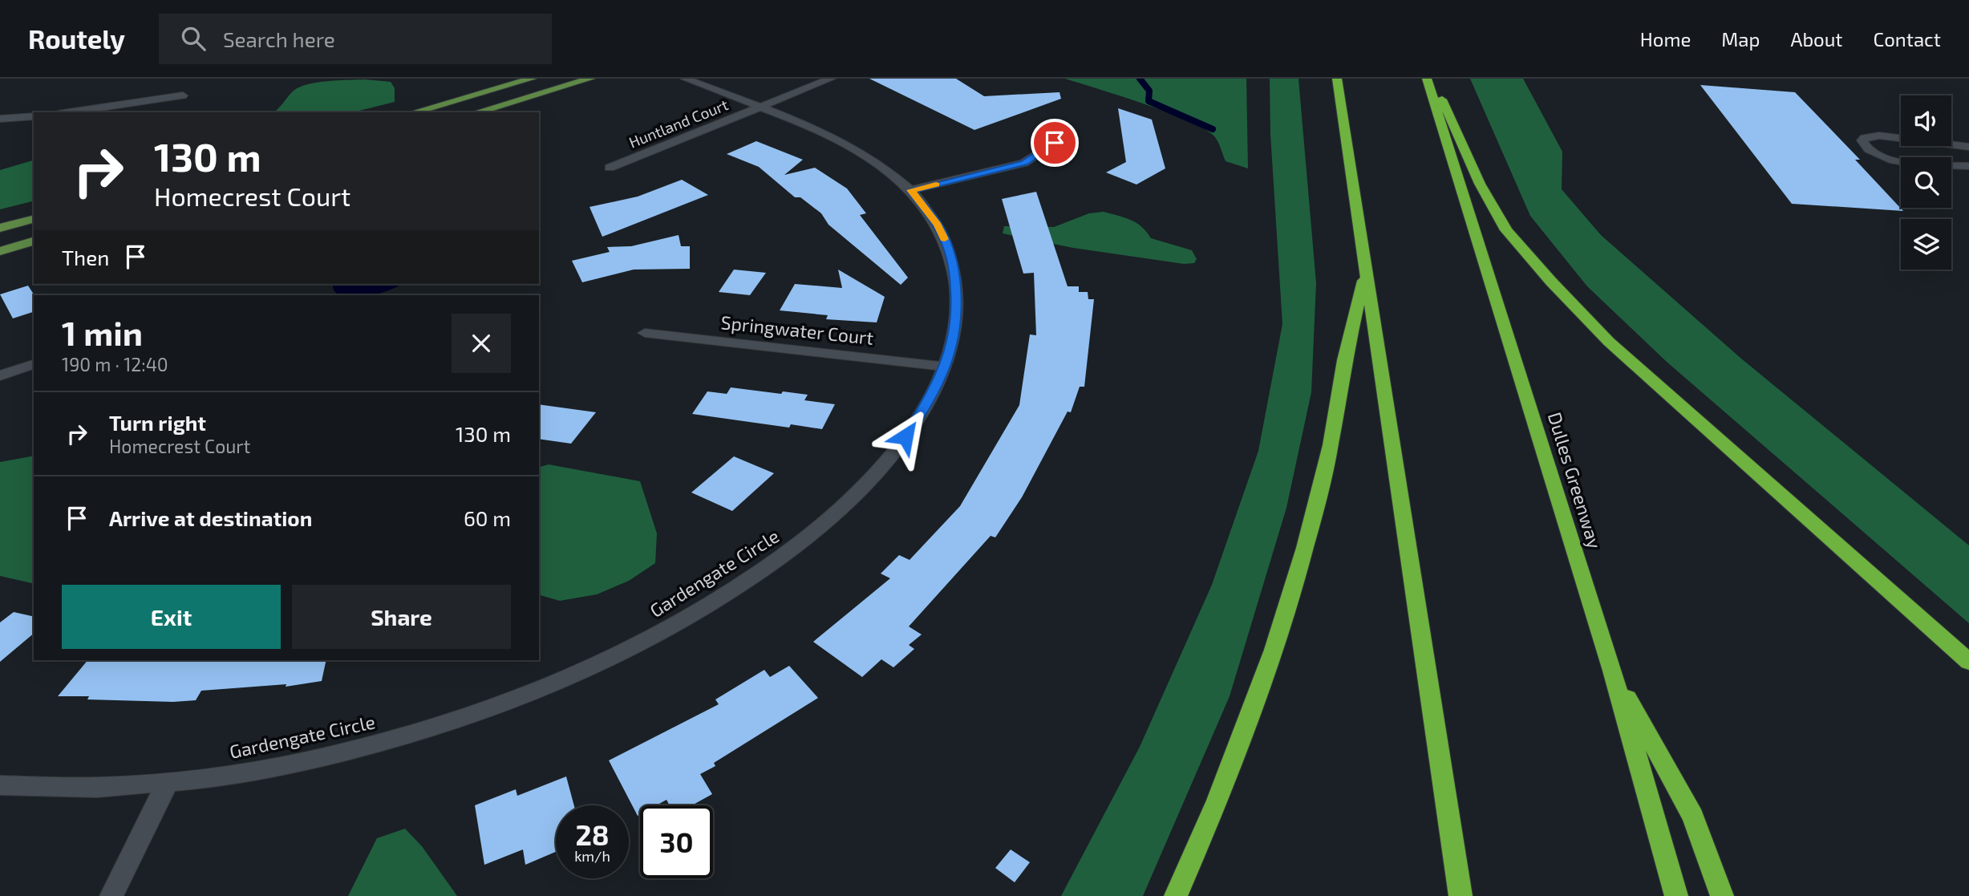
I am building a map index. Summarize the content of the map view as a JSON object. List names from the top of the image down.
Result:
{
  "streets": {
    "highway": ["Dulles Greenway"],
    "street": ["Huntland Court", "Springwater Court", "Gardengate Circle"]
  },
  "crossings": [
    ["Huntland Court", "Gardengate Circle"],
    ["Springwater Court", "Gardengate Circle"]
  ],
  "page": {
    "header": "Routely",
    "search": "Search here",
    "nav": [
      "Home",
      "Map",
      "About",
      "Contact"
    ],
    "turn": ["130 m", "Homecrest Court"],
    "then": "Then",
    "heading": ["1 min", "190 m · 12:40"],
    "list": [
      {
        "name": "Turn right",
        "note": "Homecrest Court",
        "value": "130 m"
      },
      {
        "name": "Arrive at destination",
        "value": "60 m"
      }
    ],
    "buttons": ["Exit", "Share"],
    "speed": "28 km/h",
    "limit": "30"
  }
}
